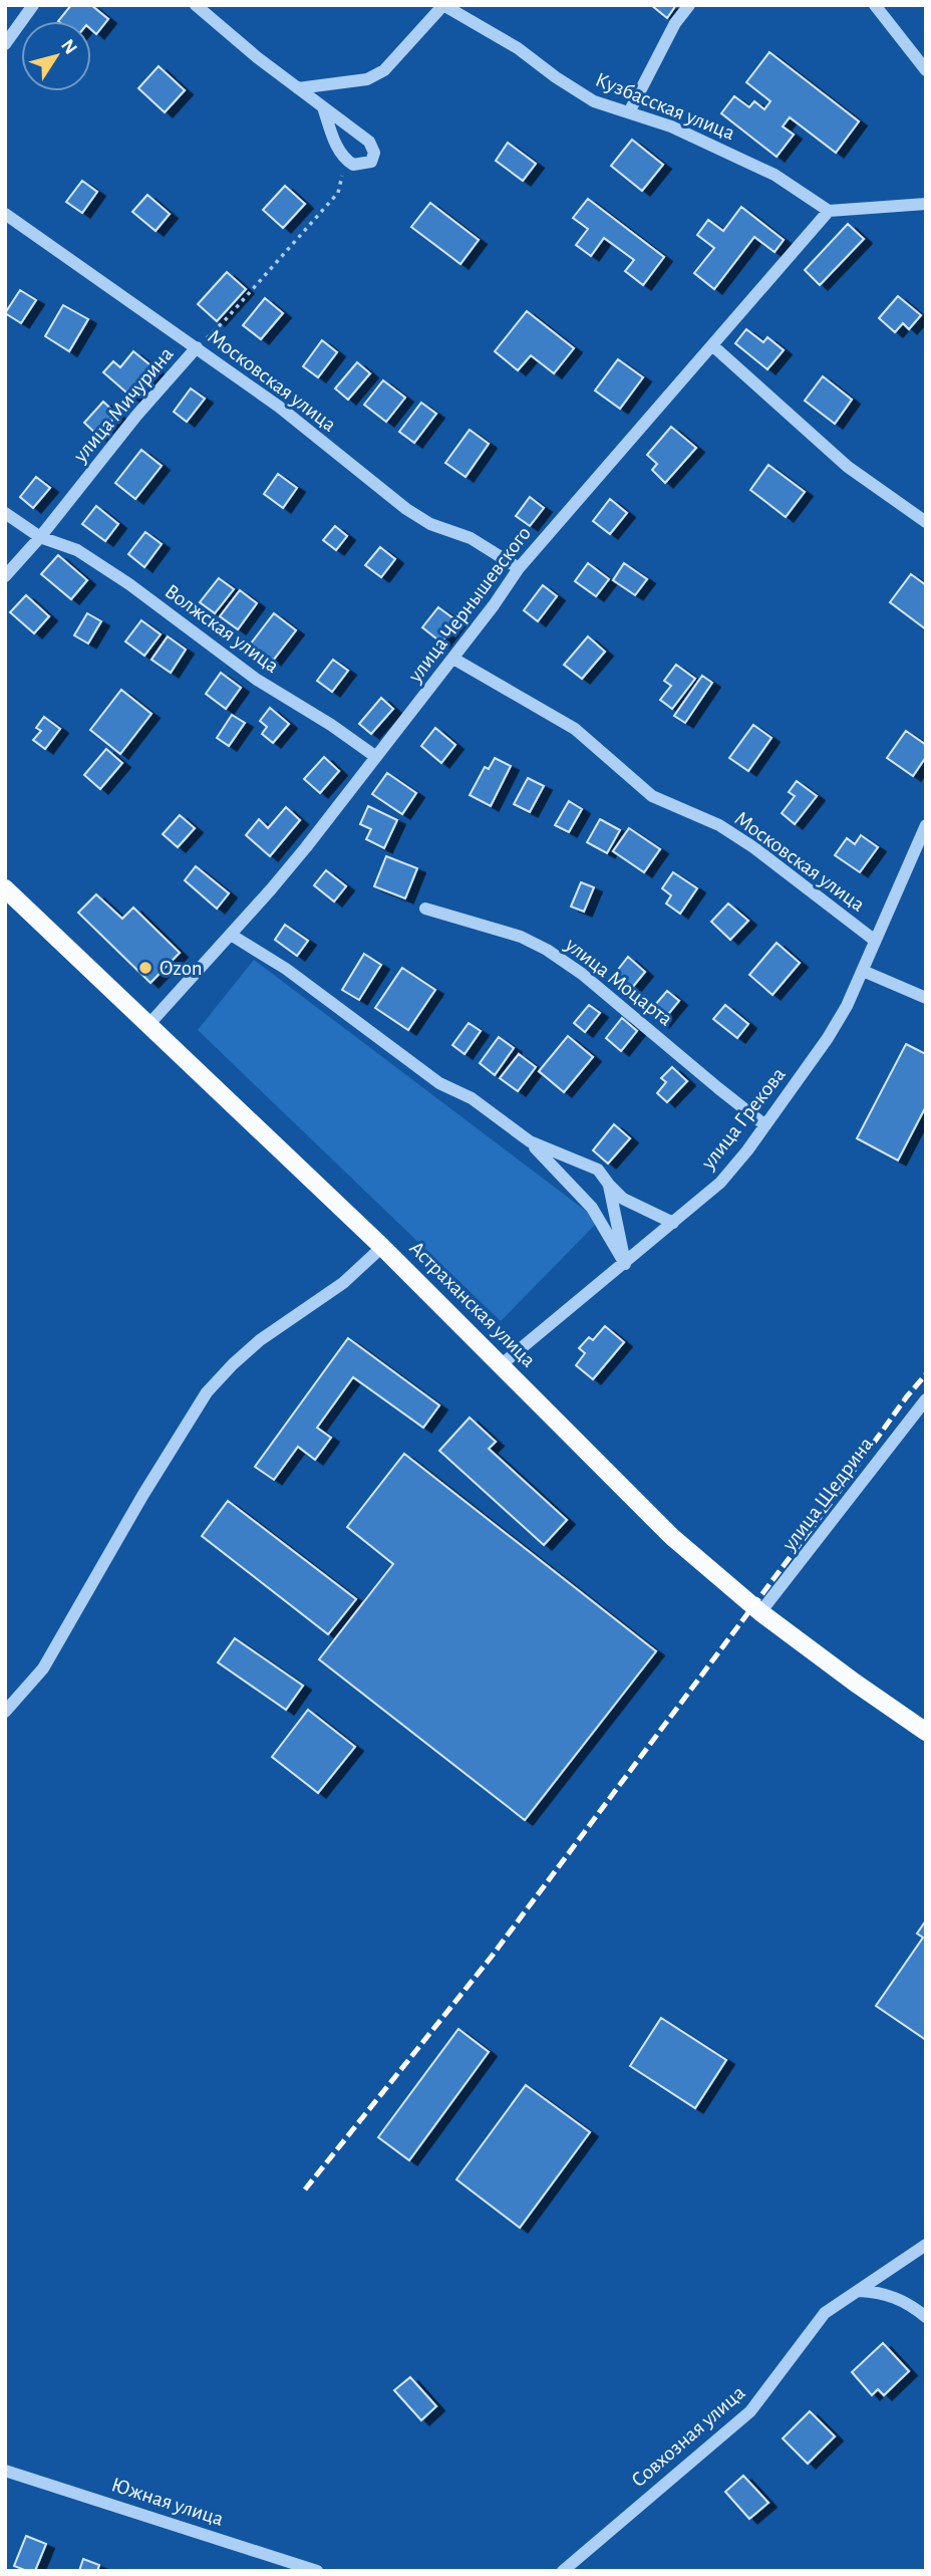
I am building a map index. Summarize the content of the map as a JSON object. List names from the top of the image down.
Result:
{
  "streets": {
    "main road": ["Астраханская улица"],
    "street": [
      "Кузбасская улица",
      "Московская улица",
      "улица Мичурина",
      "улица Чернышевского",
      "Волжская улица",
      "улица Моцарта",
      "улица Грекова",
      "улица Щедрина",
      "Совхозная улица",
      "Южная улица"
    ]
  },
  "crossings": [
    ["Кузбасская улица", "улица Чернышевского"],
    ["Московская улица", "улица Мичурина"],
    ["Московская улица", "улица Чернышевского"],
    ["Московская улица", "улица Грекова"],
    ["улица Мичурина", "Волжская улица"],
    ["улица Чернышевского", "Волжская улица"],
    ["улица Чернышевского", "Астраханская улица"],
    ["улица Моцарта", "улица Грекова"],
    ["улица Грекова", "Астраханская улица"],
    ["Астраханская улица", "улица Щедрина"]
  ],
  "places": ["Ozon"],
  "north": "top right"
}
